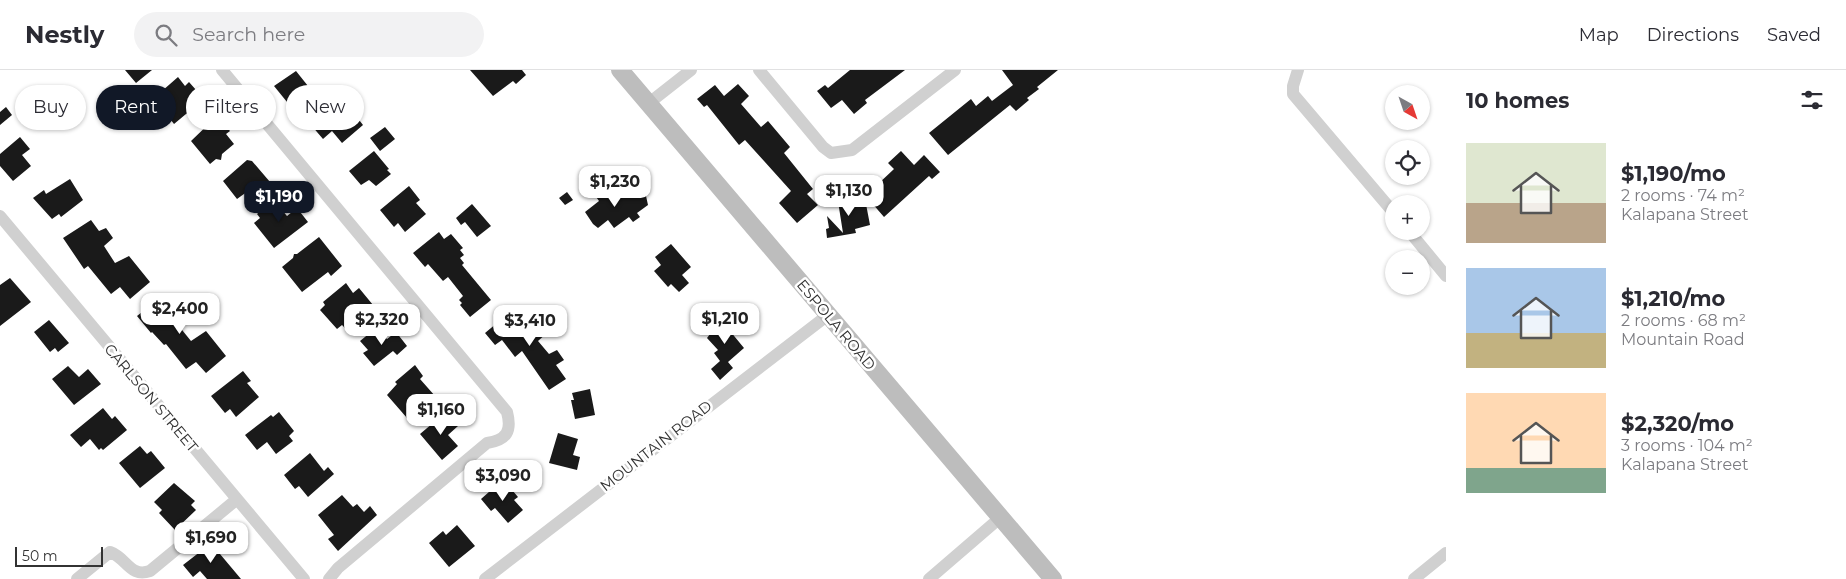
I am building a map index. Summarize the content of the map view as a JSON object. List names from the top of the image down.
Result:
{
  "streets": {
    "main road": ["ESPOLA ROAD"],
    "street": ["CARLSON STREET", "MOUNTAIN ROAD"]
  },
  "crossings": [
    ["ESPOLA ROAD", "MOUNTAIN ROAD"]
  ],
  "scale_bar": "50 m",
  "north": "bottom right",
  "page": {
    "header": "Nestly",
    "search": "Search here",
    "nav": ["Map", "Directions", "Saved"],
    "heading": "10 homes",
    "map_buttons": ["+", "−"],
    "chip": [
      "Buy",
      "Rent",
      "Filters",
      "New"
    ],
    "list": [
      {
        "name": "$1,190/mo",
        "note": "2 rooms · 74 m² · Kalapana Street"
      },
      {
        "name": "$1,210/mo",
        "note": "2 rooms · 68 m² · Mountain Road"
      },
      {
        "name": "$2,320/mo",
        "note": "3 rooms · 104 m² · Kalapana Street"
      }
    ],
    "price": [
      "$1,230",
      "$1,130",
      "$1,190",
      "$2,400",
      "$1,210",
      "$2,320",
      "$3,410",
      "$1,160",
      "$3,090",
      "$1,690"
    ],
    "scale": "50 m"
  }
}
